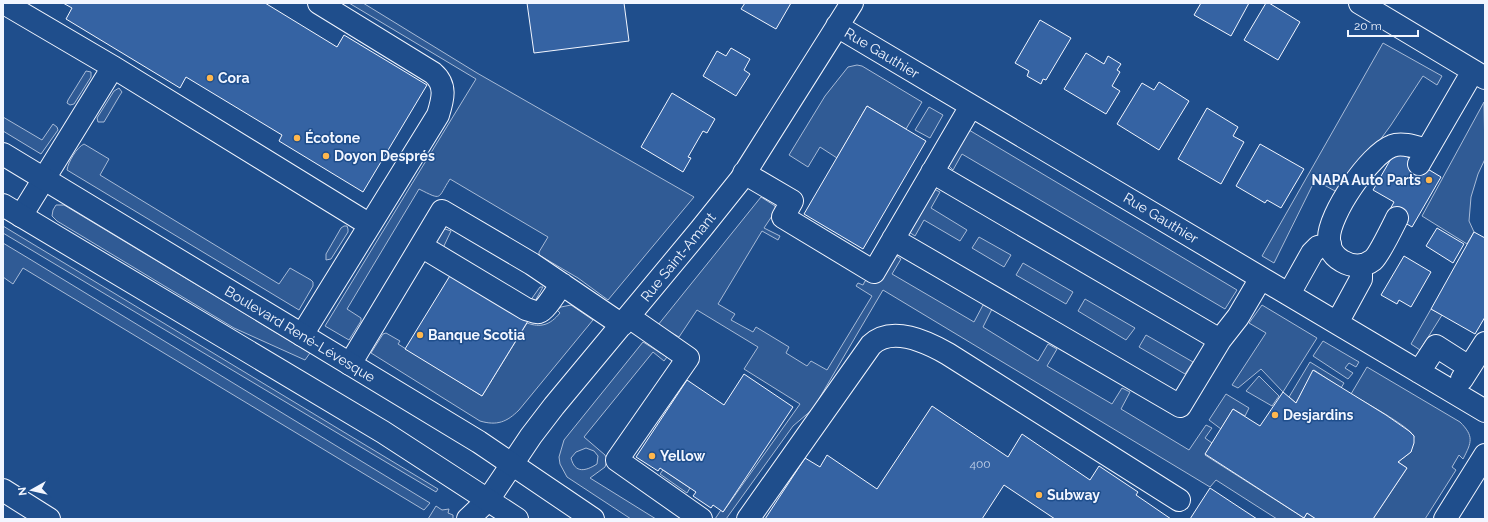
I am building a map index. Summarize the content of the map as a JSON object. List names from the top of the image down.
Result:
{
  "streets": {
    "street": ["Rue Gauthier", "Rue Saint-Amant", "Boulevard René-Lévesque"]
  },
  "crossings": [
    ["Rue Gauthier", "Rue Saint-Amant"],
    ["Rue Saint-Amant", "Boulevard René-Lévesque"]
  ],
  "places": [
    "Cora",
    "Écotone",
    "Doyon Després",
    "NAPA Auto Parts",
    "Banque Scotia",
    "Desjardins",
    "Yellow",
    "Subway"
  ],
  "house_numbers": ["400"],
  "scale_bar": "20 m",
  "north": "left"
}
